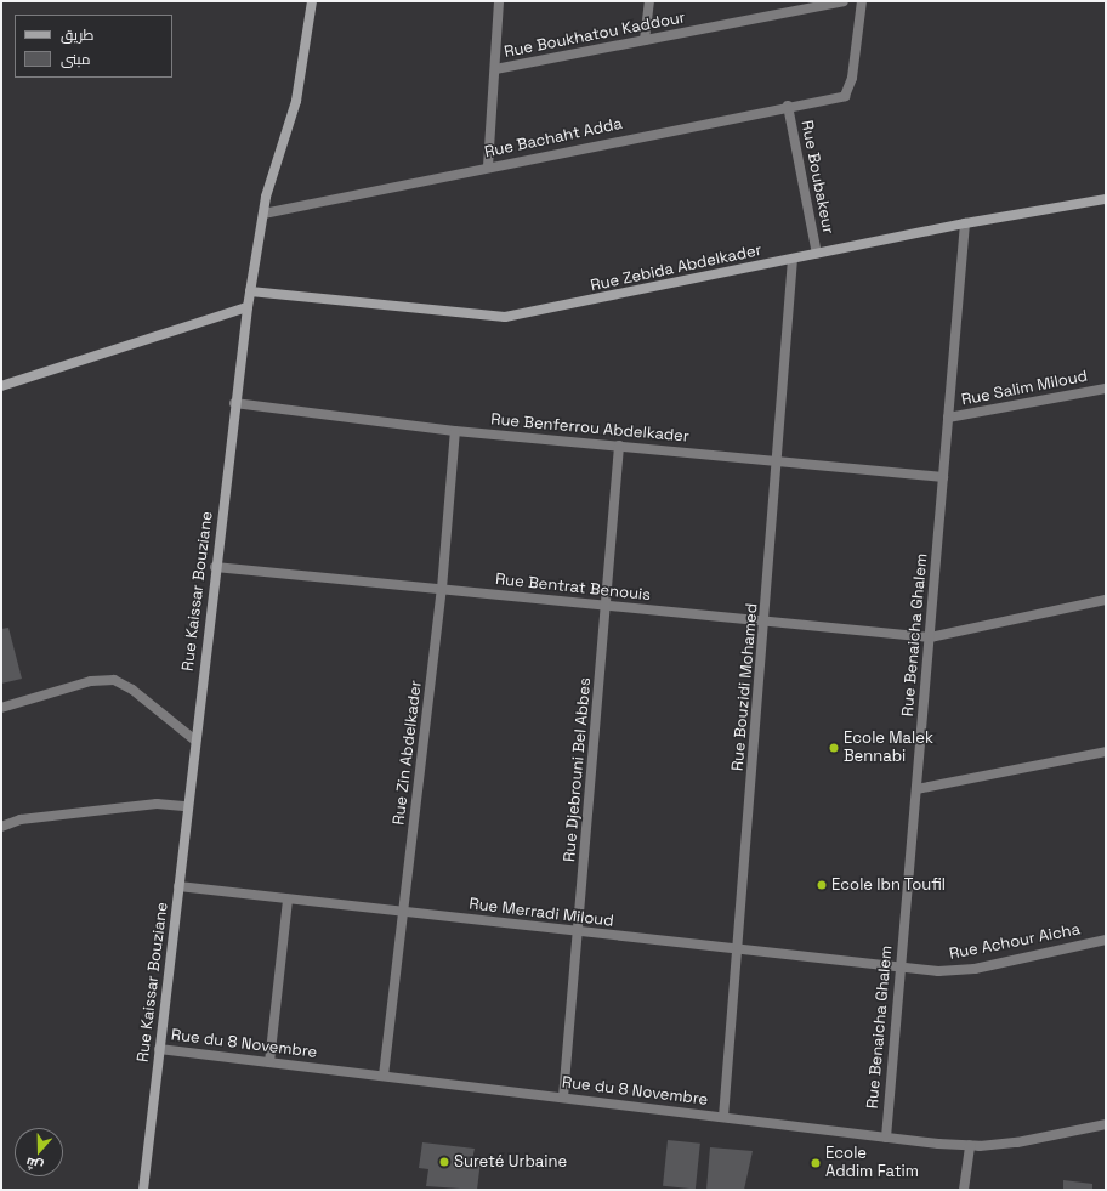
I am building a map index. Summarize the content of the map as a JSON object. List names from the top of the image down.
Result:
{
  "streets": {
    "street": [
      "Rue Boukhatou Kaddour",
      "Rue Bachaht Adda",
      "Rue Boubakeur",
      "Rue Zebida Abdelkader",
      "Rue Salim Miloud",
      "Rue Benferrou Abdelkader",
      "Rue Bentrat Benouis",
      "Rue Kaissar Bouziane",
      "Rue Benaicha Ghalem",
      "Rue Bouzidi Mohamed",
      "Rue Zin Abdelkader",
      "Rue Djebrouni Bel Abbes",
      "Rue Merradi Miloud",
      "Rue Achour Aicha",
      "Rue du 8 Novembre"
    ]
  },
  "crossings": [
    ["Rue Bachaht Adda", "Rue Boubakeur"],
    ["Rue Bachaht Adda", "Rue Kaissar Bouziane"],
    ["Rue Boubakeur", "Rue Zebida Abdelkader"],
    ["Rue Zebida Abdelkader", "Rue Kaissar Bouziane"],
    ["Rue Zebida Abdelkader", "Rue Benaicha Ghalem"],
    ["Rue Zebida Abdelkader", "Rue Bouzidi Mohamed"],
    ["Rue Salim Miloud", "Rue Benaicha Ghalem"],
    ["Rue Benferrou Abdelkader", "Rue Kaissar Bouziane"],
    ["Rue Benferrou Abdelkader", "Rue Benaicha Ghalem"],
    ["Rue Benferrou Abdelkader", "Rue Bouzidi Mohamed"],
    ["Rue Benferrou Abdelkader", "Rue Zin Abdelkader"],
    ["Rue Benferrou Abdelkader", "Rue Djebrouni Bel Abbes"],
    ["Rue Bentrat Benouis", "Rue Kaissar Bouziane"],
    ["Rue Bentrat Benouis", "Rue Benaicha Ghalem"],
    ["Rue Bentrat Benouis", "Rue Bouzidi Mohamed"],
    ["Rue Bentrat Benouis", "Rue Zin Abdelkader"],
    ["Rue Bentrat Benouis", "Rue Djebrouni Bel Abbes"],
    ["Rue Kaissar Bouziane", "Rue Merradi Miloud"],
    ["Rue Kaissar Bouziane", "Rue du 8 Novembre"],
    ["Rue Benaicha Ghalem", "Rue Merradi Miloud"],
    ["Rue Benaicha Ghalem", "Rue Achour Aicha"],
    ["Rue Benaicha Ghalem", "Rue du 8 Novembre"],
    ["Rue Bouzidi Mohamed", "Rue Merradi Miloud"],
    ["Rue Bouzidi Mohamed", "Rue du 8 Novembre"],
    ["Rue Zin Abdelkader", "Rue Merradi Miloud"],
    ["Rue Zin Abdelkader", "Rue du 8 Novembre"],
    ["Rue Djebrouni Bel Abbes", "Rue Merradi Miloud"],
    ["Rue Djebrouni Bel Abbes", "Rue du 8 Novembre"],
    ["Rue Merradi Miloud", "Rue Achour Aicha"]
  ],
  "places": [
    "Ecole Malek Bennabi",
    "Ecole Ibn Toufil",
    "Sureté Urbaine",
    "Ecole Addim Fatim"
  ],
  "legend": ["طريق", "مبنى"],
  "north": "bottom"
}
